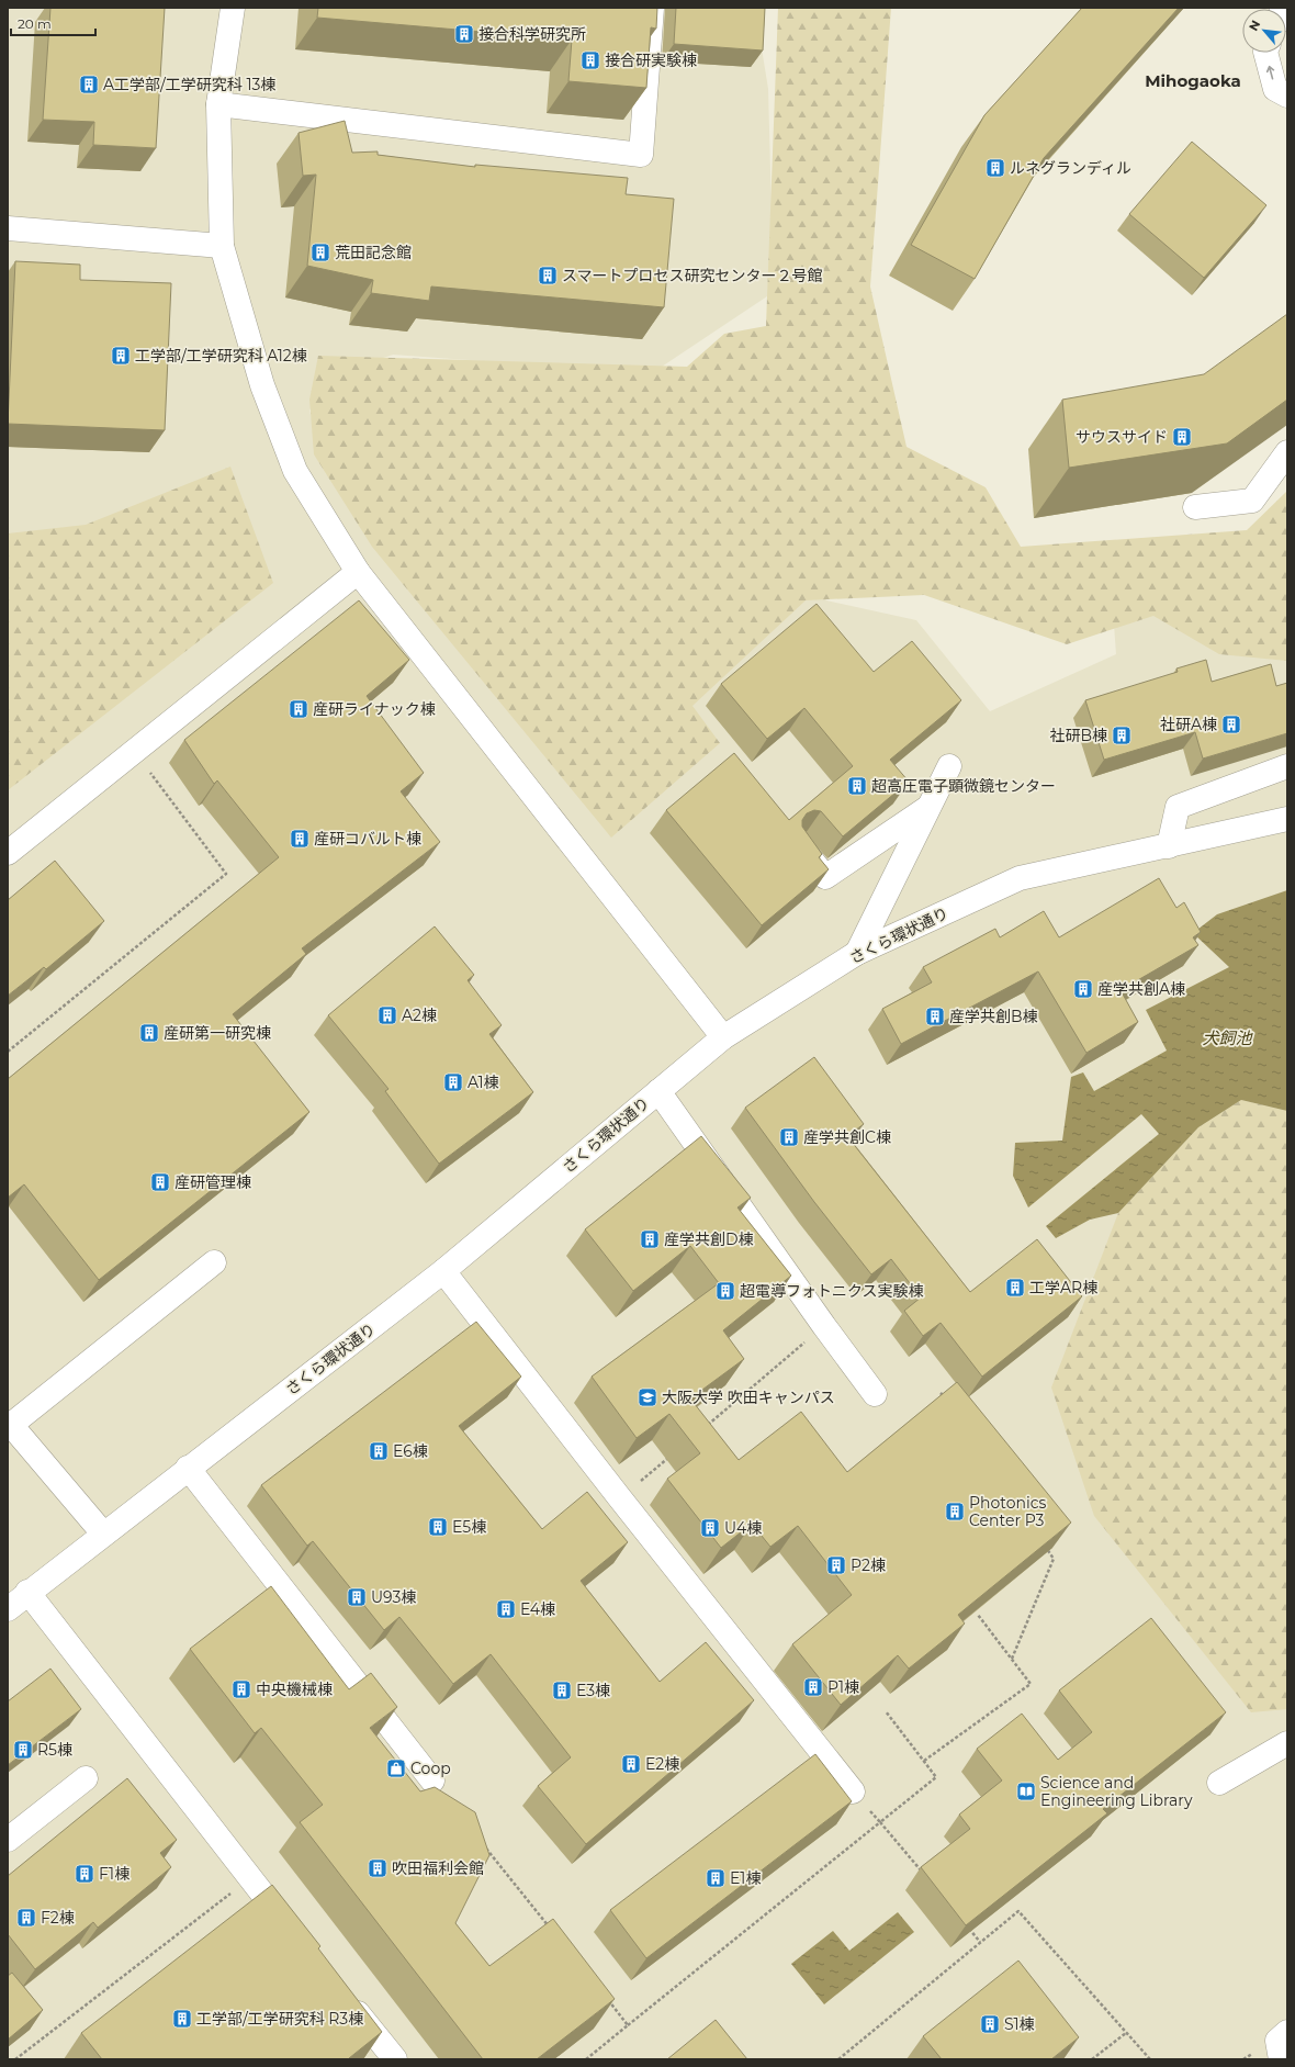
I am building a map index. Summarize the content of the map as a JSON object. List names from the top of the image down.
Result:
{
  "streets": {
    "street": ["さくら環状通り"]
  },
  "districts": ["Mihogaoka"],
  "water": ["犬飼池"],
  "places": {
    "building": [
      "接合科学研究所",
      "接合研実験棟",
      "A工学部/工学研究科 13棟",
      "ルネグランディル",
      "荒田記念館",
      "スマートプロセス研究センター２号館",
      "工学部/工学研究科 A12棟",
      "サウスサイド",
      "産研ライナック棟",
      "社研A棟",
      "社研B棟",
      "超高圧電子顕微鏡センター",
      "産研コバルト棟",
      "産学共創A棟",
      "A2棟",
      "産学共創B棟",
      "産研第一研究棟",
      "A1棟",
      "産学共創C棟",
      "産研管理棟",
      "産学共創D棟",
      "工学AR棟",
      "超電導フォトニクス実験棟",
      "E6棟",
      "Photonics Center P3",
      "E5棟",
      "U4棟",
      "P2棟",
      "U93棟",
      "E4棟",
      "P1棟",
      "中央機械棟",
      "E3棟",
      "R5棟",
      "E2棟",
      "吹田福利会館",
      "F1棟",
      "E1棟",
      "F2棟",
      "工学部/工学研究科 R3棟",
      "S1棟"
    ],
    "school or university": ["大阪大学 吹田キャンパス"],
    "shop": ["Coop"],
    "library": ["Science and Engineering Library"]
  },
  "scale_bar": "20 m",
  "north": "top left"
}
